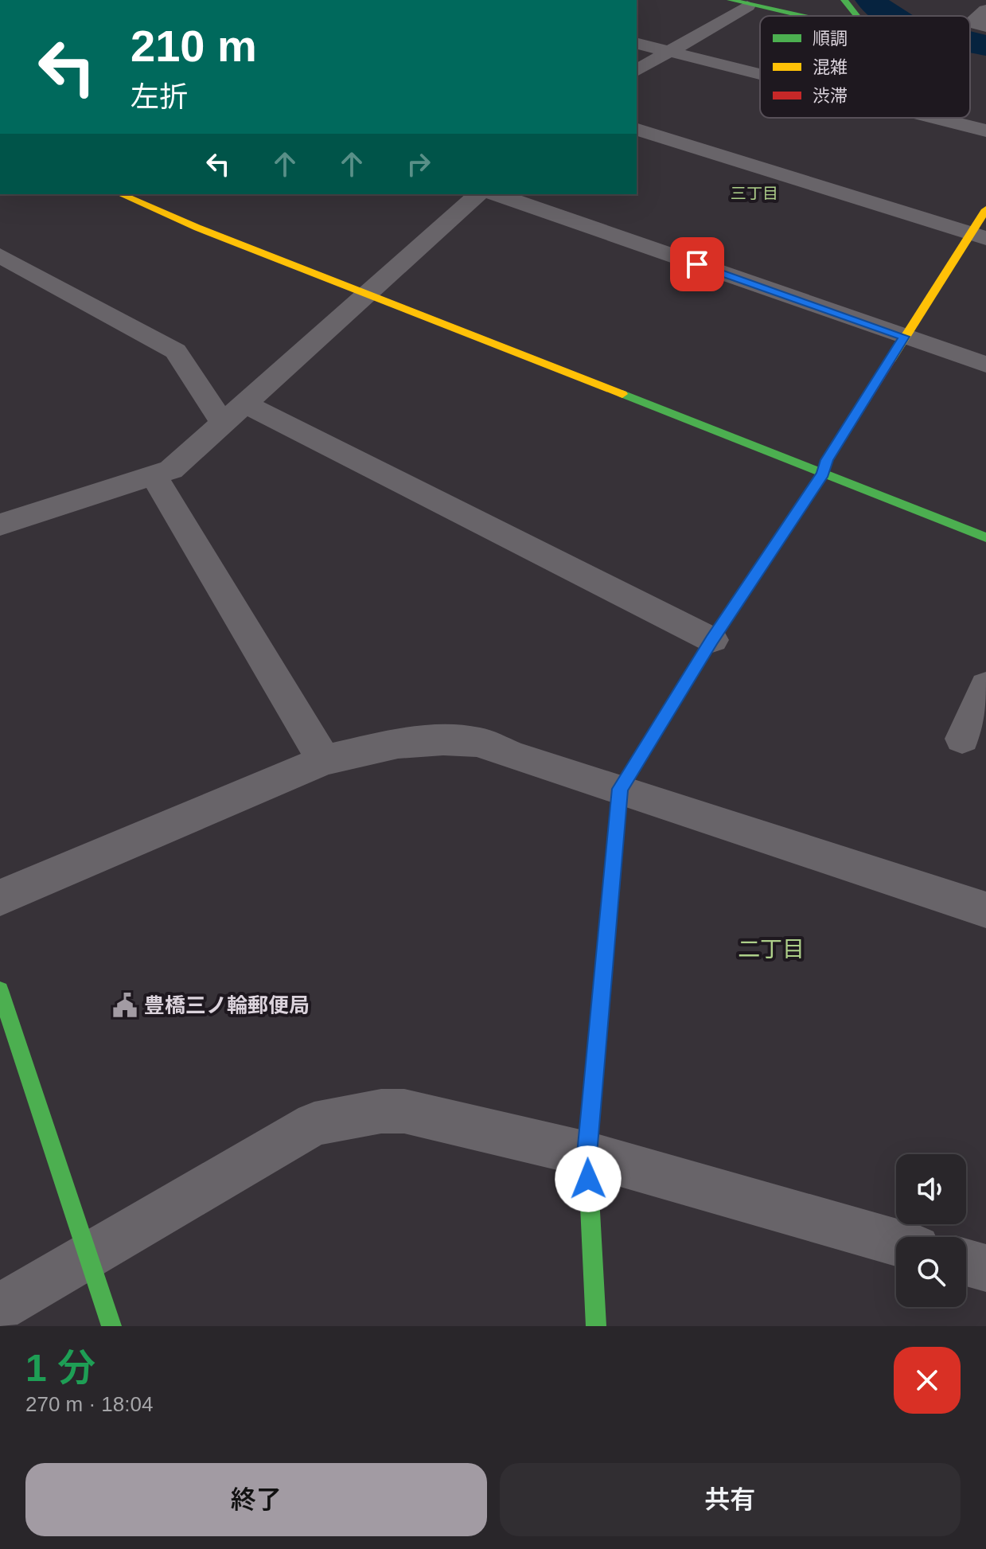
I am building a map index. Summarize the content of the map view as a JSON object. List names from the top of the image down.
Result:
{
  "districts": ["三丁目", "二丁目"],
  "places": {
    "public building": ["豊橋三ノ輪郵便局"]
  },
  "legend": ["順調", "混雑", "渋滞"],
  "page": {
    "turn": ["210 m", "左折"],
    "heading": ["1 分", "270 m · 18:04"],
    "buttons": ["終了", "共有"]
  }
}
